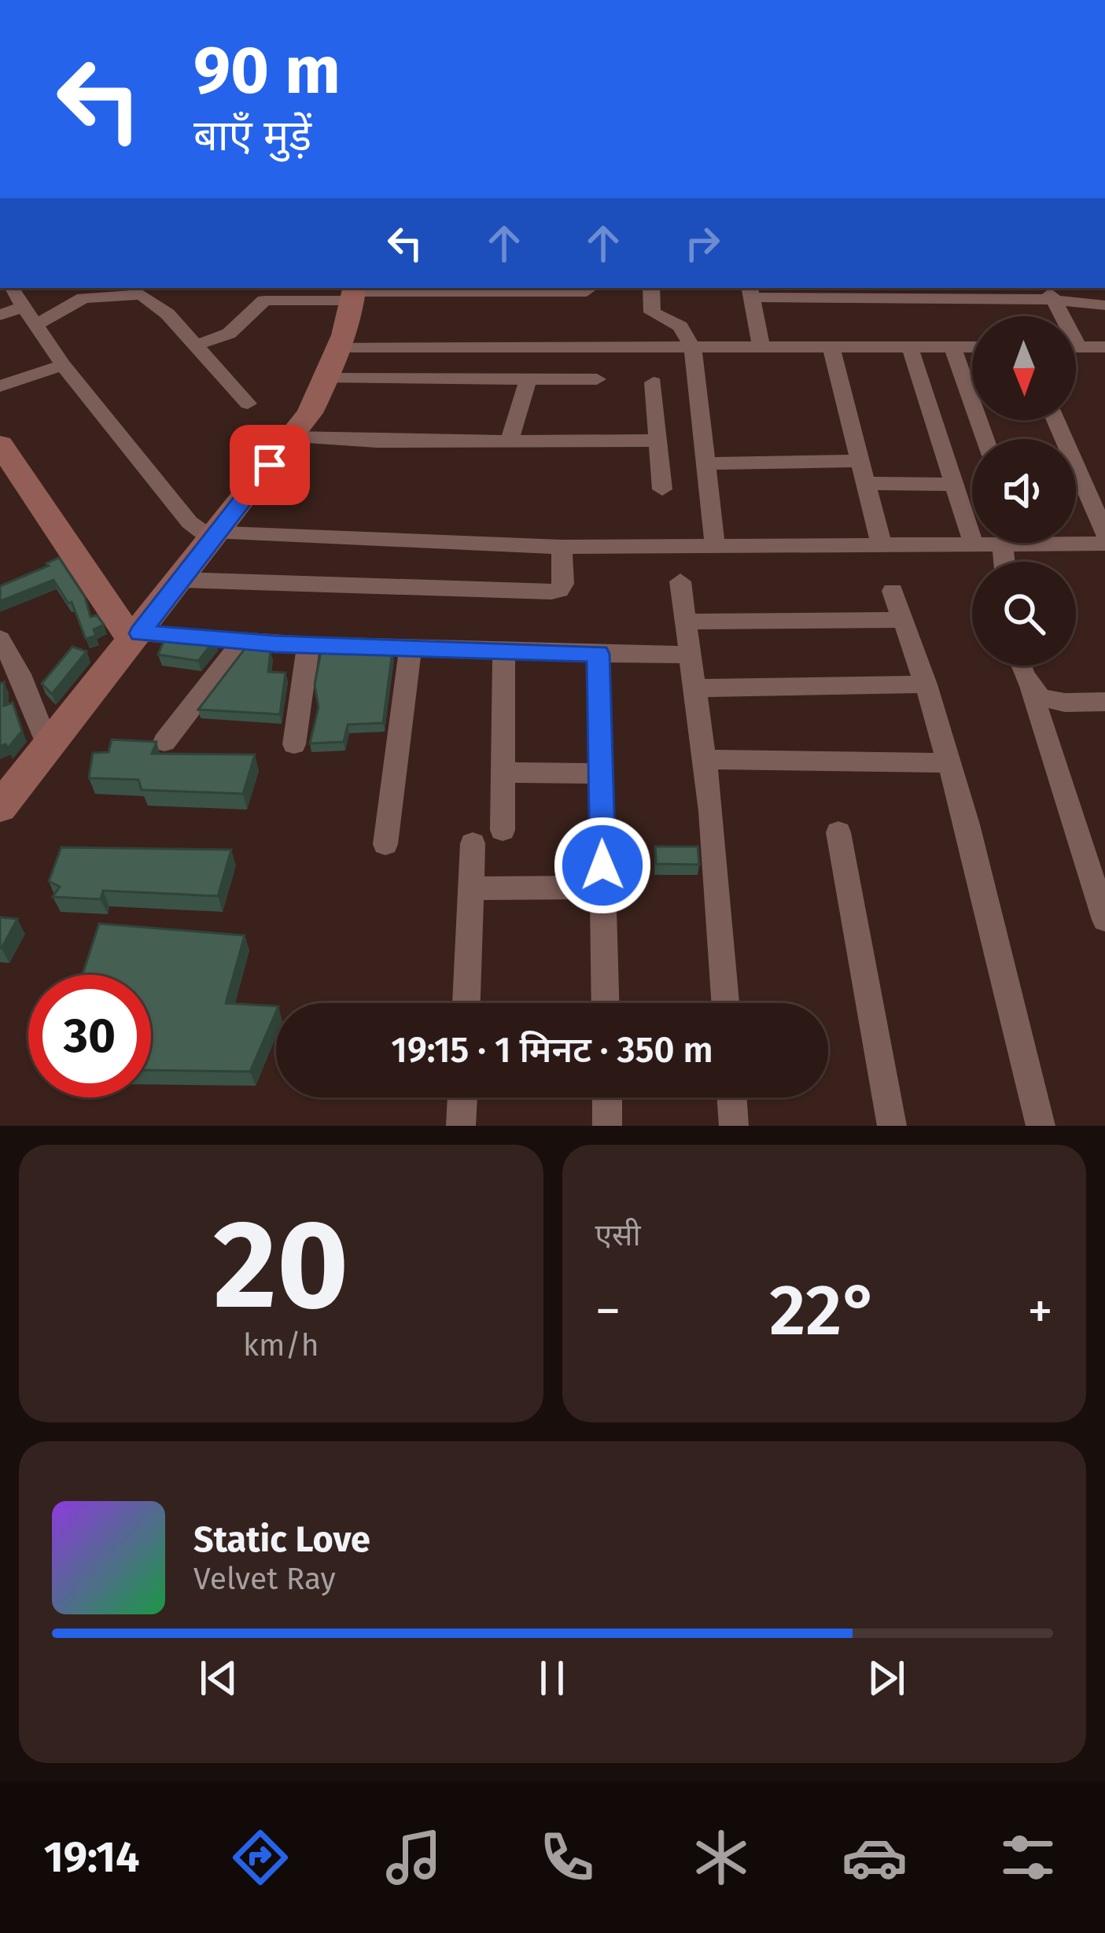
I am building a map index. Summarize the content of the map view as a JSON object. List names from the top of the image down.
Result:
{
  "north": "bottom",
  "page": {
    "turn": ["90 m", "बाएँ मुड़ें"],
    "limit": "30",
    "trip": "19:15 · 1 मिनट · 350 m",
    "tile": [
      ["20", "km/h"],
      "एसी"
    ],
    "heat": ["−", "22°", "+"],
    "song": ["Static Love", "Velvet Ray"],
    "tabs": "19:14"
  }
}
